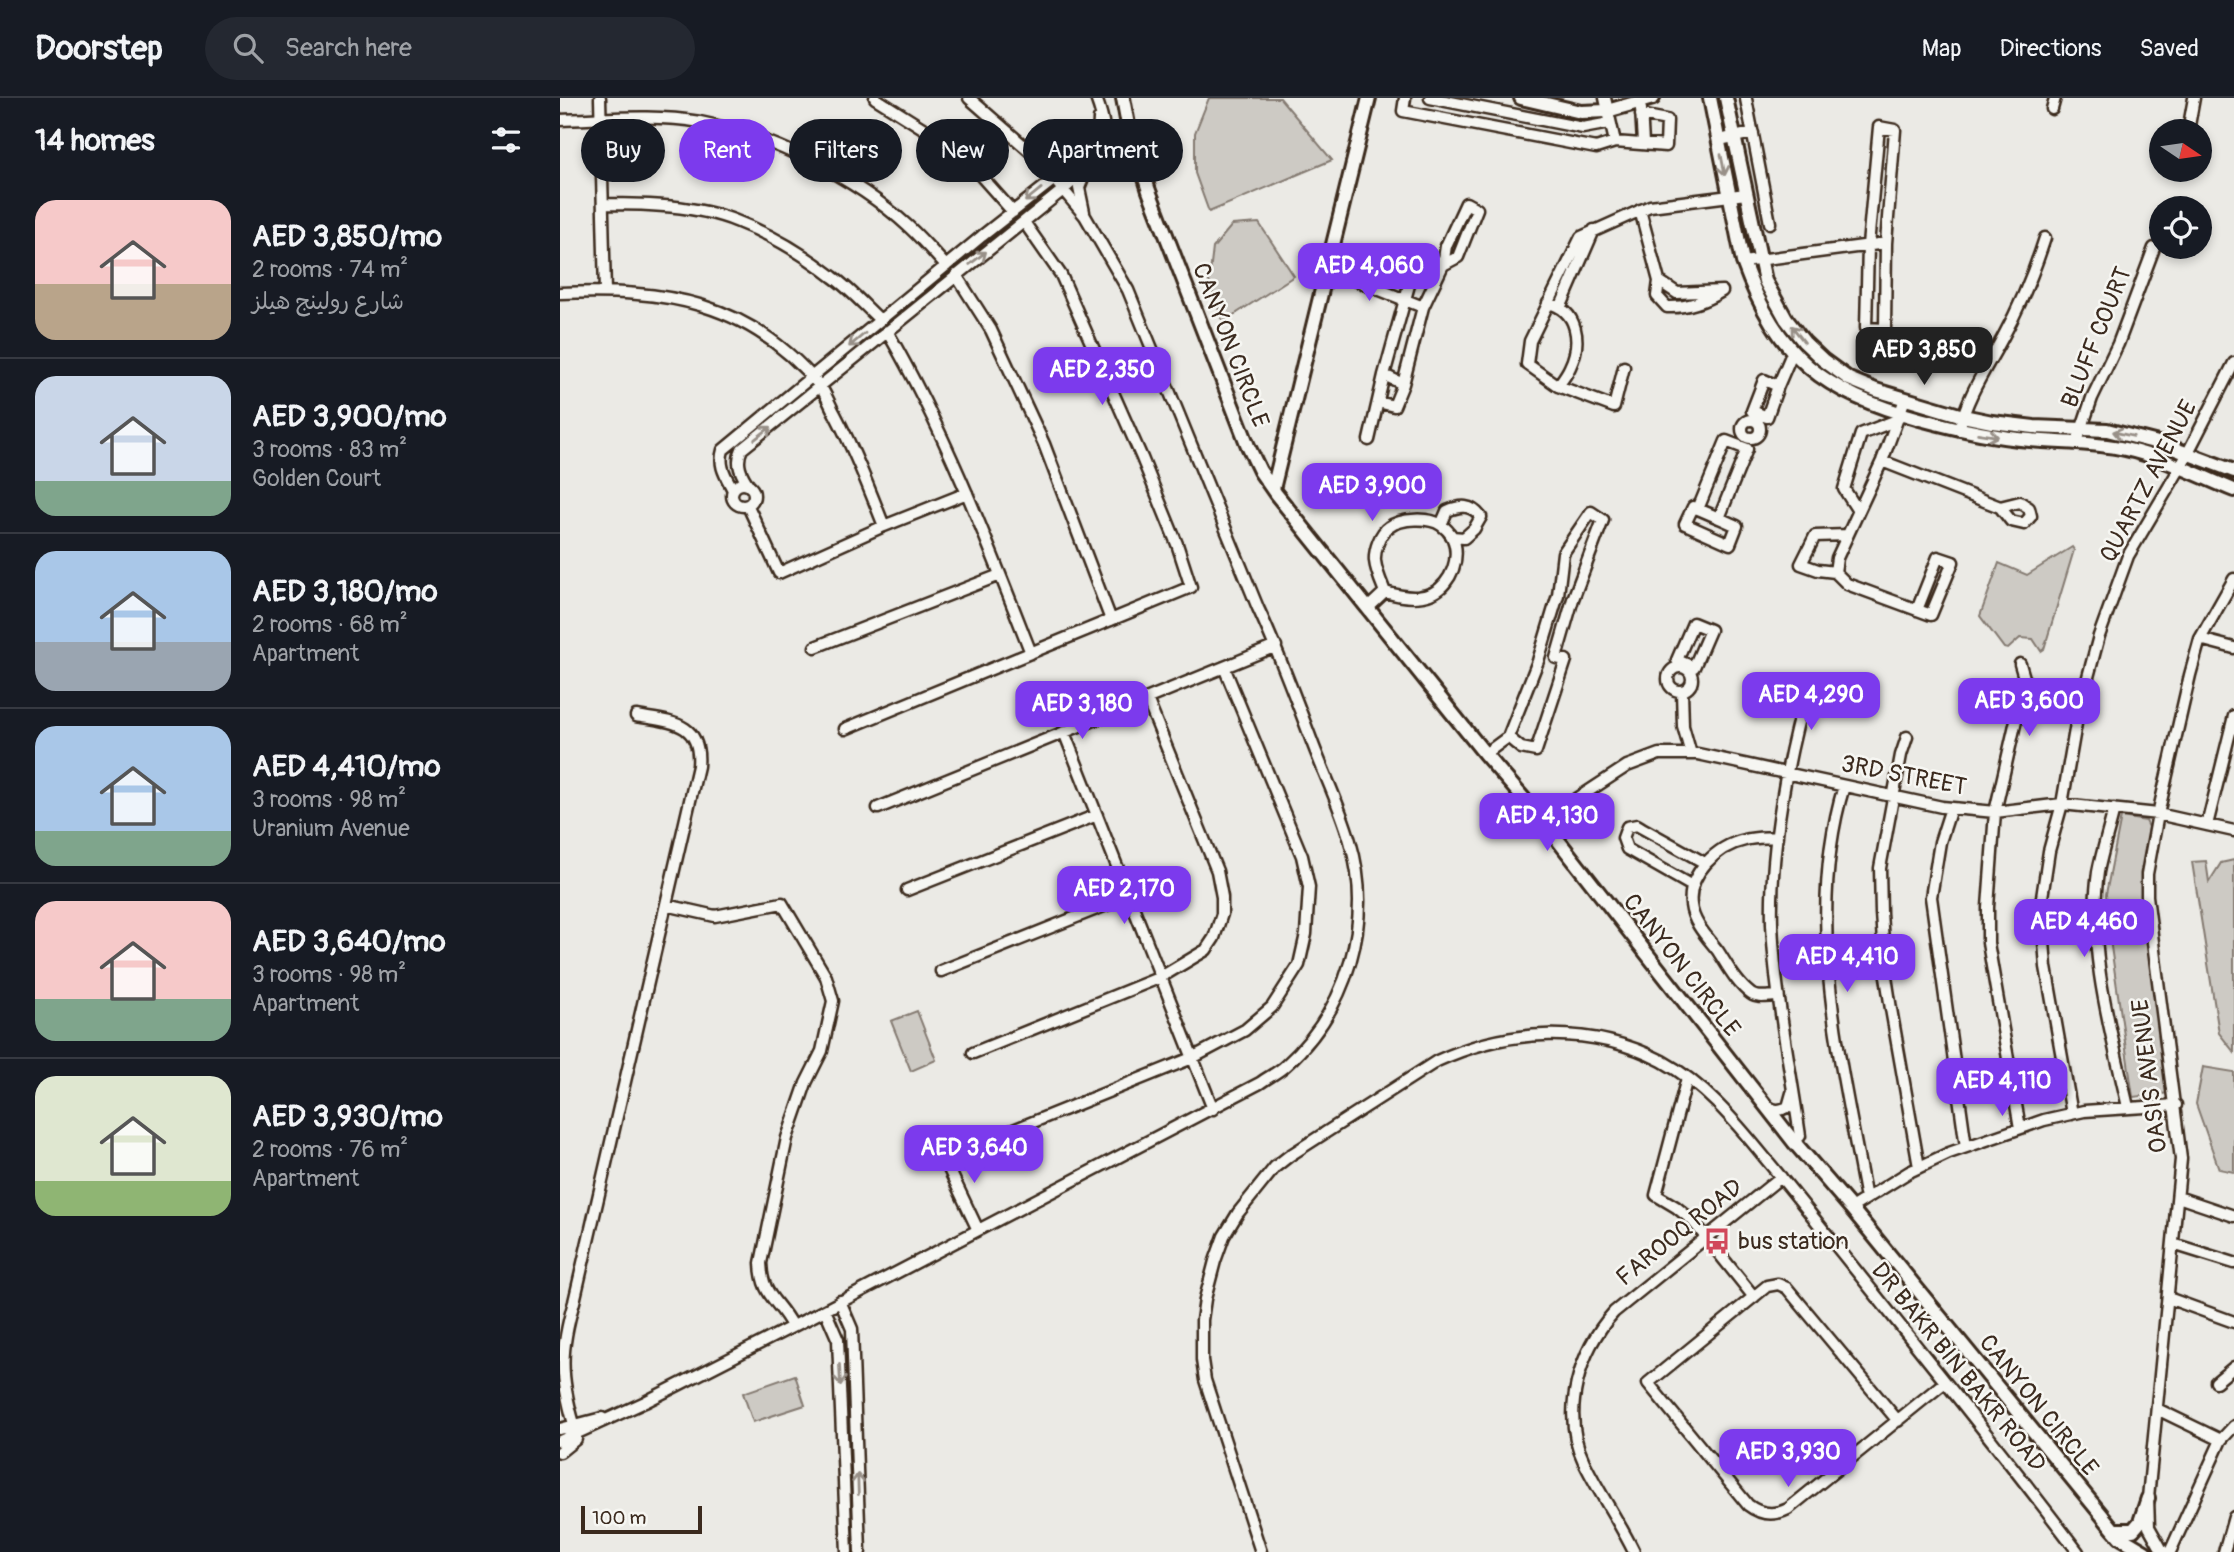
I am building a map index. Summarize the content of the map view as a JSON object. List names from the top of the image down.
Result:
{
  "streets": {
    "main road": ["CANYON CIRCLE", "OASIS AVENUE"],
    "street": [
      "BLUFF COURT",
      "QUARTZ AVENUE",
      "3RD STREET",
      "FAROOQ ROAD",
      "DR BAKR BIN BAKR ROAD"
    ]
  },
  "crossings": [
    ["CANYON CIRCLE", "3RD STREET"],
    ["CANYON CIRCLE", "OASIS AVENUE"],
    ["QUARTZ AVENUE", "3RD STREET"],
    ["3RD STREET", "OASIS AVENUE"],
    ["FAROOQ ROAD", "DR BAKR BIN BAKR ROAD"]
  ],
  "places": {
    "bus stop": ["bus station"]
  },
  "scale_bar": "100 m",
  "north": "right",
  "page": {
    "header": "Doorstep",
    "search": "Search here",
    "nav": ["Map", "Directions", "Saved"],
    "heading": "14 homes",
    "chip": [
      "Buy",
      "Rent",
      "Filters",
      "New",
      "Apartment"
    ],
    "list": [
      {
        "name": "AED 3,850/mo",
        "note": "2 rooms · 74 m² · شارع رولينج هيلز"
      },
      {
        "name": "AED 3,900/mo",
        "note": "3 rooms · 83 m² · Golden Court"
      },
      {
        "name": "AED 3,180/mo",
        "note": "2 rooms · 68 m² · Apartment"
      },
      {
        "name": "AED 4,410/mo",
        "note": "3 rooms · 98 m² · Uranium Avenue"
      },
      {
        "name": "AED 3,640/mo",
        "note": "3 rooms · 98 m² · Apartment"
      },
      {
        "name": "AED 3,930/mo",
        "note": "2 rooms · 76 m² · Apartment"
      }
    ],
    "price": [
      "AED 4,060",
      "AED 3,850",
      "AED 2,350",
      "AED 3,900",
      "AED 4,290",
      "AED 3,600",
      "AED 3,180",
      "AED 4,130",
      "AED 2,170",
      "AED 4,460",
      "AED 4,410",
      "AED 4,110",
      "AED 3,640",
      "AED 3,930"
    ],
    "scale": "100 m"
  }
}
